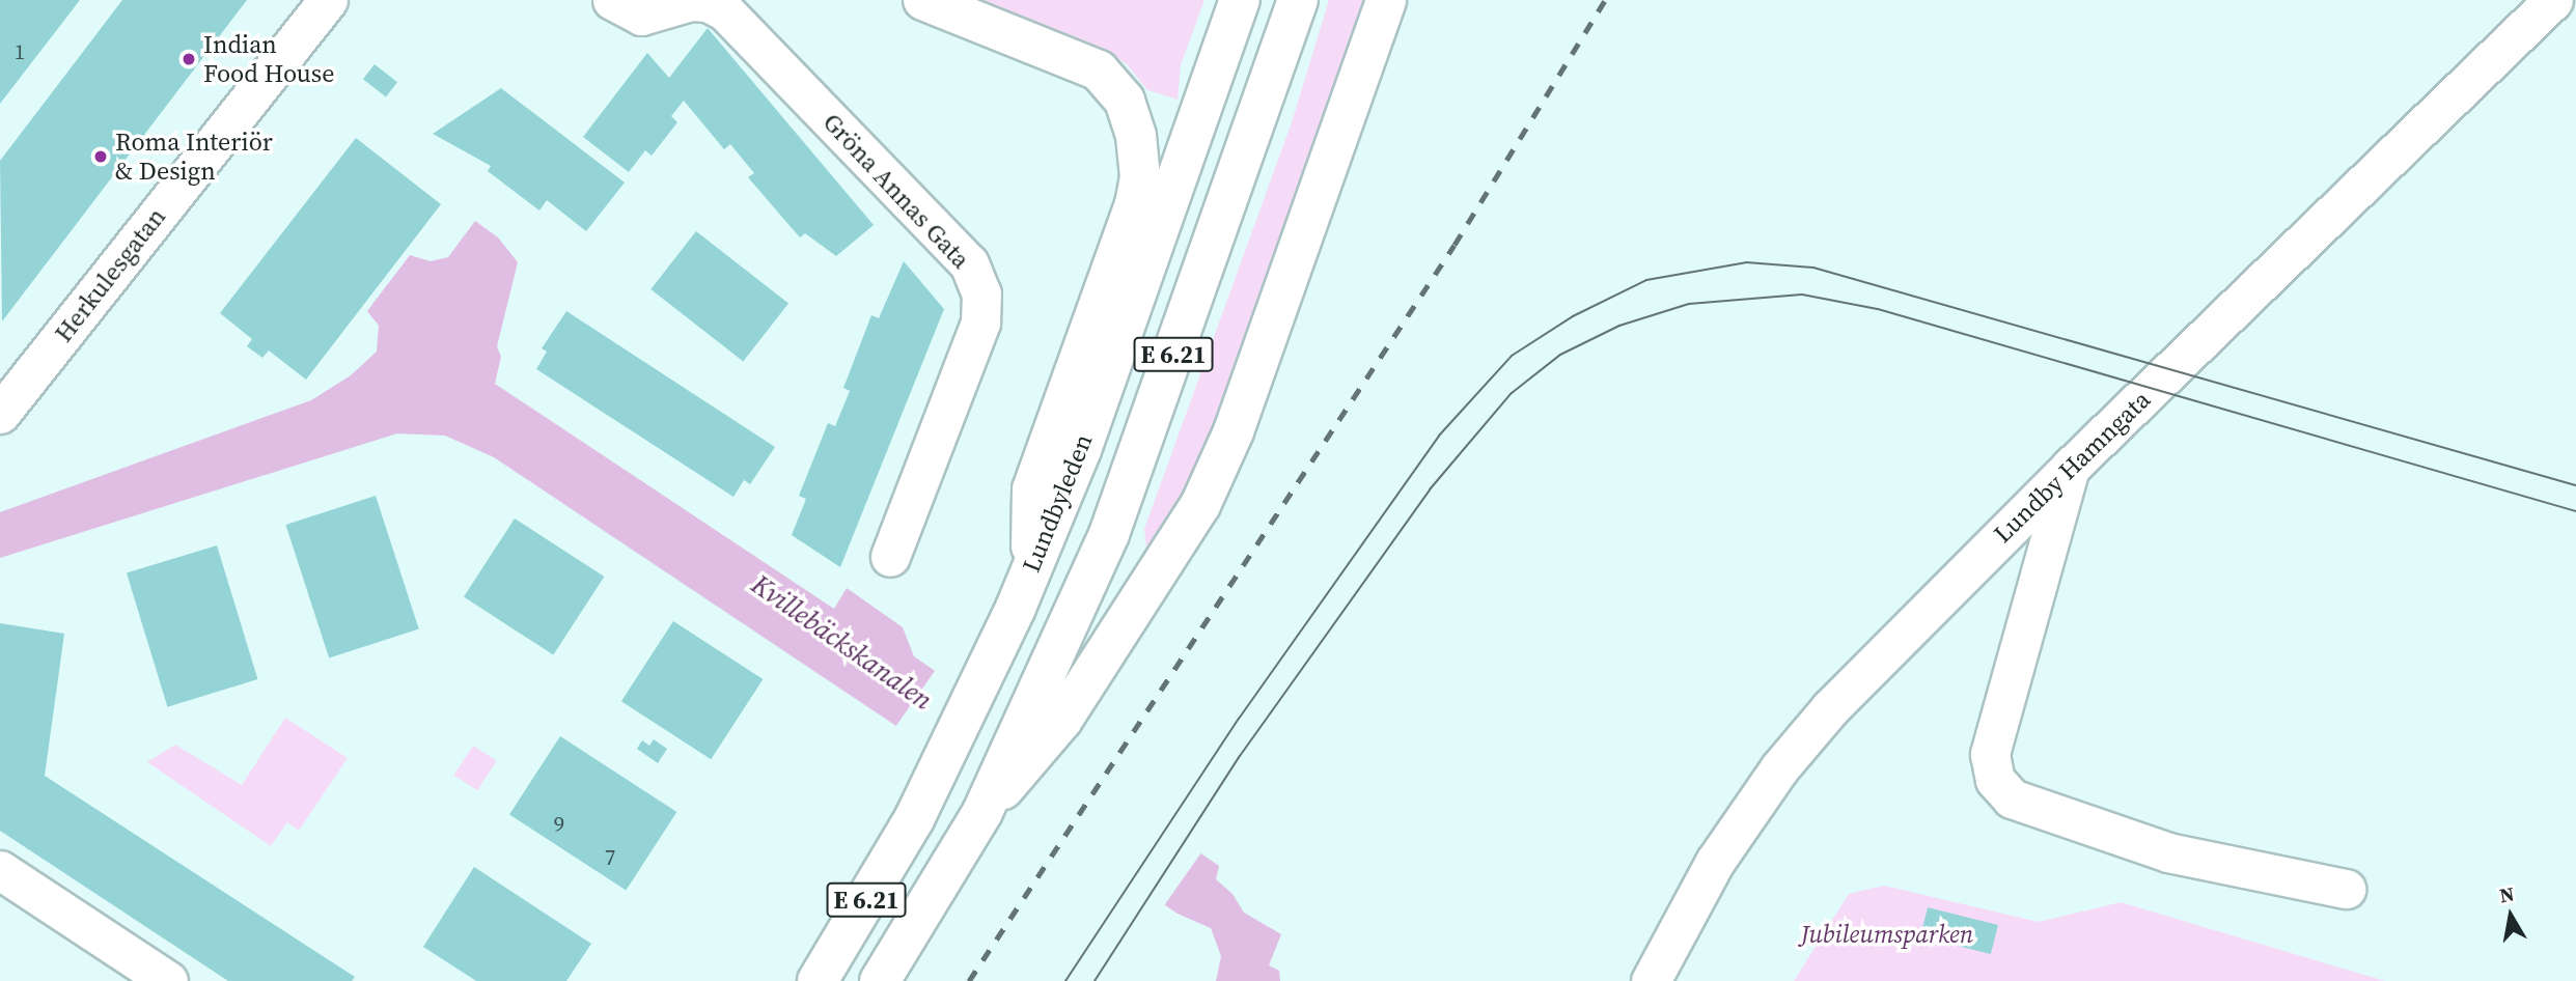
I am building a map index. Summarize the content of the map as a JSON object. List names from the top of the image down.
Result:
{
  "streets": {
    "highway": ["E 6.21", "Lundbyleden"],
    "street": ["Gröna Annas Gata", "Herkulesgatan", "Lundby Hamngata"]
  },
  "water": ["Kvillebäckskanalen"],
  "parks": ["Jubileumsparken"],
  "places": ["Indian Food House", "Roma Interiör & Design"],
  "house_numbers": ["1", "9", "7"],
  "north": "top"
}
